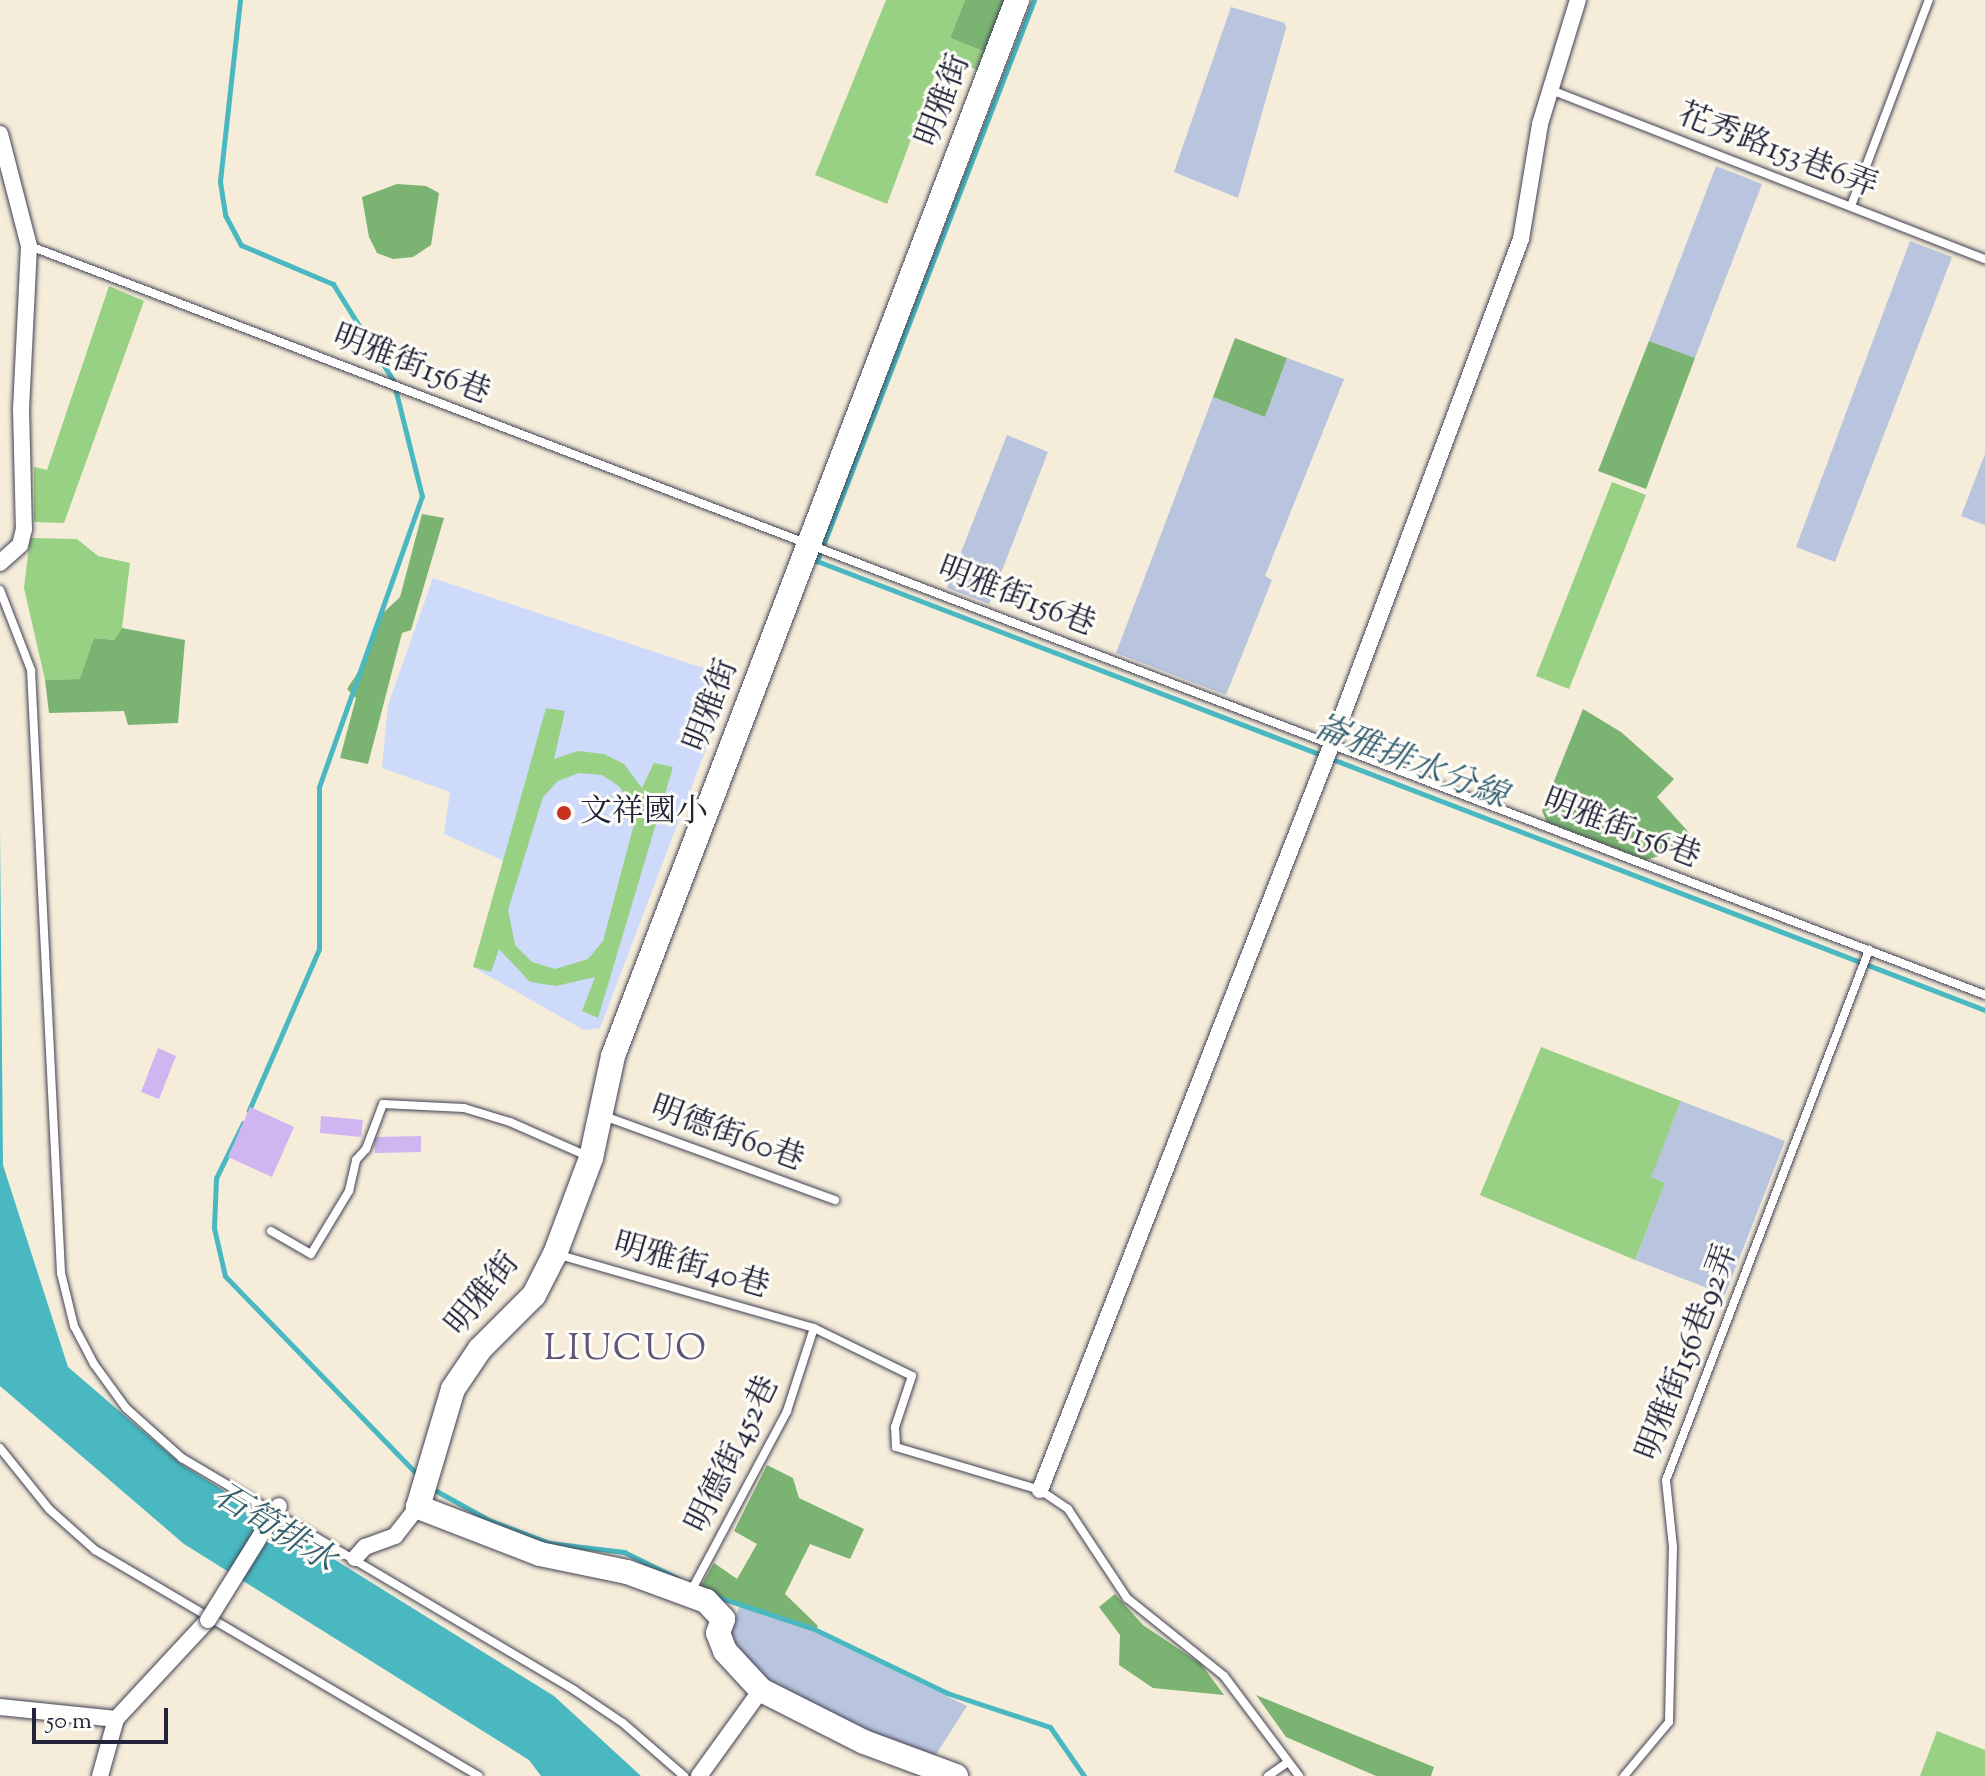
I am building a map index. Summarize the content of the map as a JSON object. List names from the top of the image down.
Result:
{
  "streets": {
    "street": ["明雅街"],
    "lane": [
      "花秀路153巷6弄",
      "明雅街156巷",
      "明德街60巷",
      "明雅街40巷",
      "明雅街156巷92弄",
      "明德街452巷"
    ]
  },
  "crossings": [
    ["明雅街", "明雅街156巷"],
    ["明雅街", "明德街60巷"],
    ["明雅街", "明雅街40巷"],
    ["明雅街156巷", "明雅街156巷92弄"],
    ["明雅街40巷", "明德街452巷"]
  ],
  "districts": ["LIUCUO"],
  "water": ["崙雅排水分線", "石筍排水"],
  "places": ["文祥國小"],
  "scale_bar": "50 m"
}
